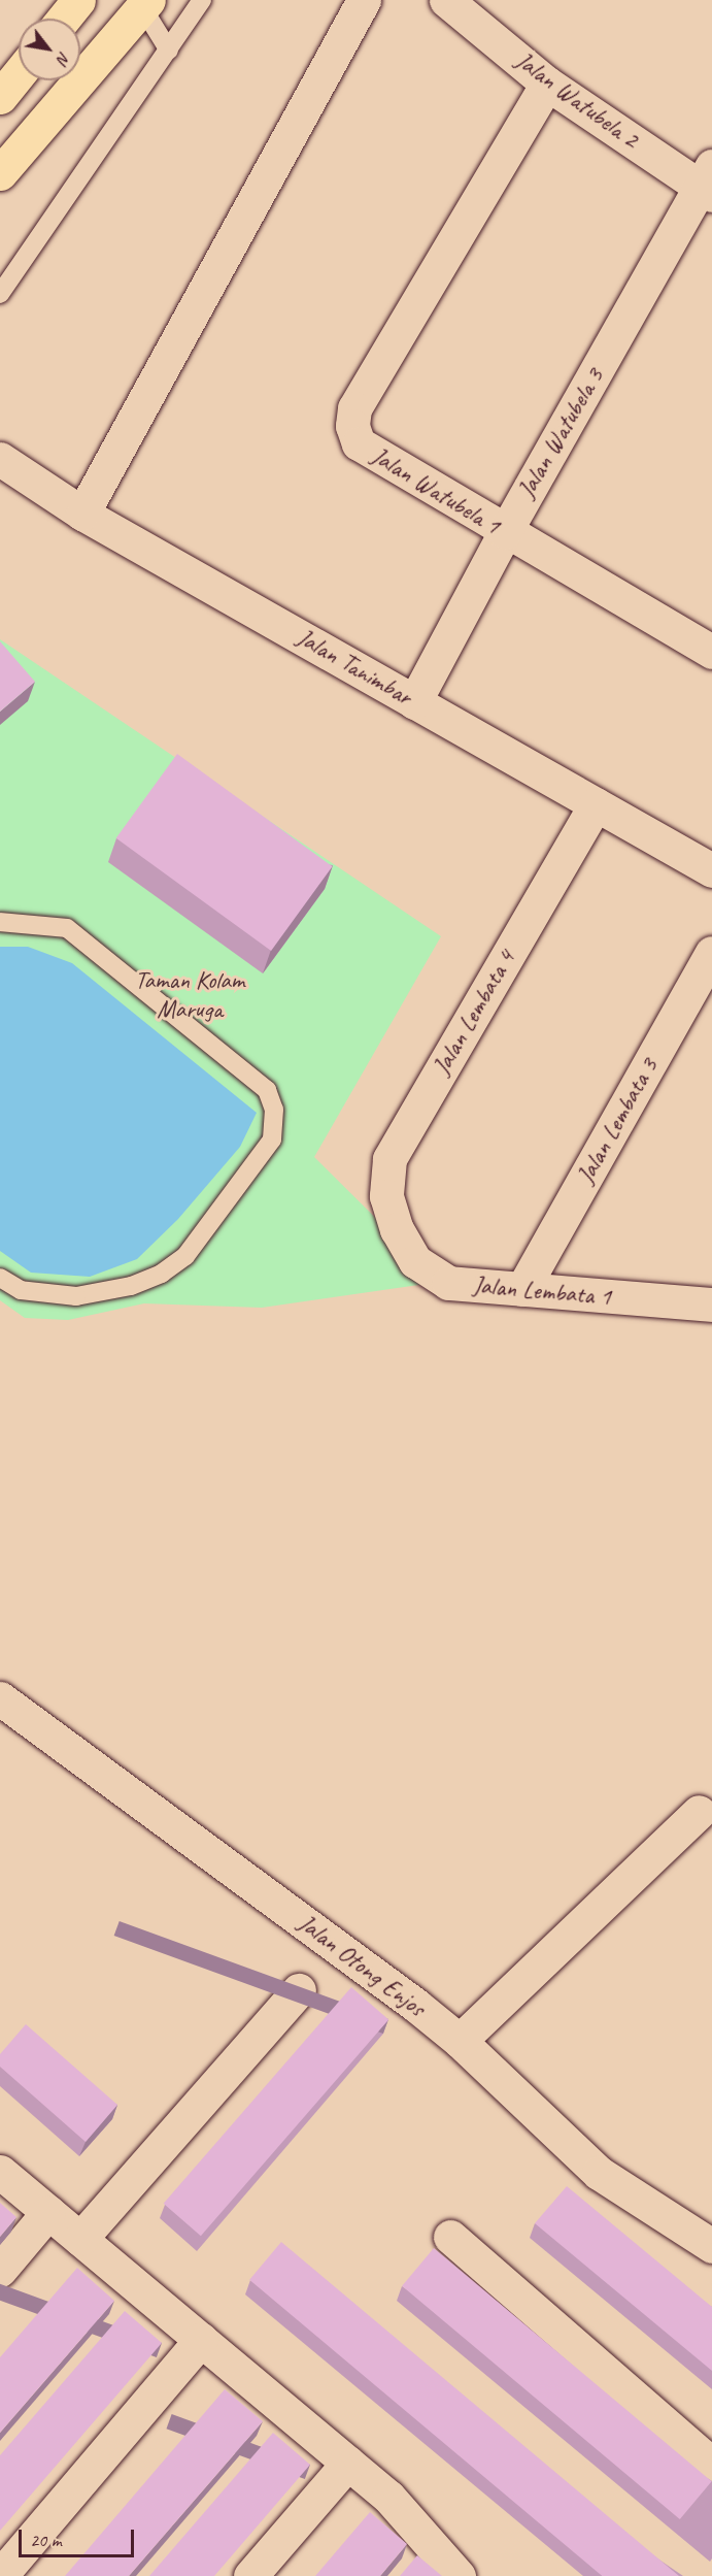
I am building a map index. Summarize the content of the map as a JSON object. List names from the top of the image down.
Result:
{
  "streets": {
    "street": [
      "Jalan Watubela 2",
      "Jalan Watubela 3",
      "Jalan Watubela 1",
      "Jalan Tanimbar",
      "Jalan Lembata 4",
      "Jalan Lembata 3",
      "Jalan Lembata 1",
      "Jalan Otong Enjos"
    ]
  },
  "crossings": [
    ["Jalan Watubela 2", "Jalan Watubela 3"],
    ["Jalan Watubela 2", "Jalan Watubela 1"],
    ["Jalan Watubela 3", "Jalan Watubela 1"],
    ["Jalan Watubela 3", "Jalan Tanimbar"],
    ["Jalan Tanimbar", "Jalan Lembata 4"],
    ["Jalan Lembata 4", "Jalan Lembata 1"],
    ["Jalan Lembata 3", "Jalan Lembata 1"]
  ],
  "parks": ["Taman Kolam Maruga"],
  "scale_bar": "20 m",
  "north": "bottom right"
}
